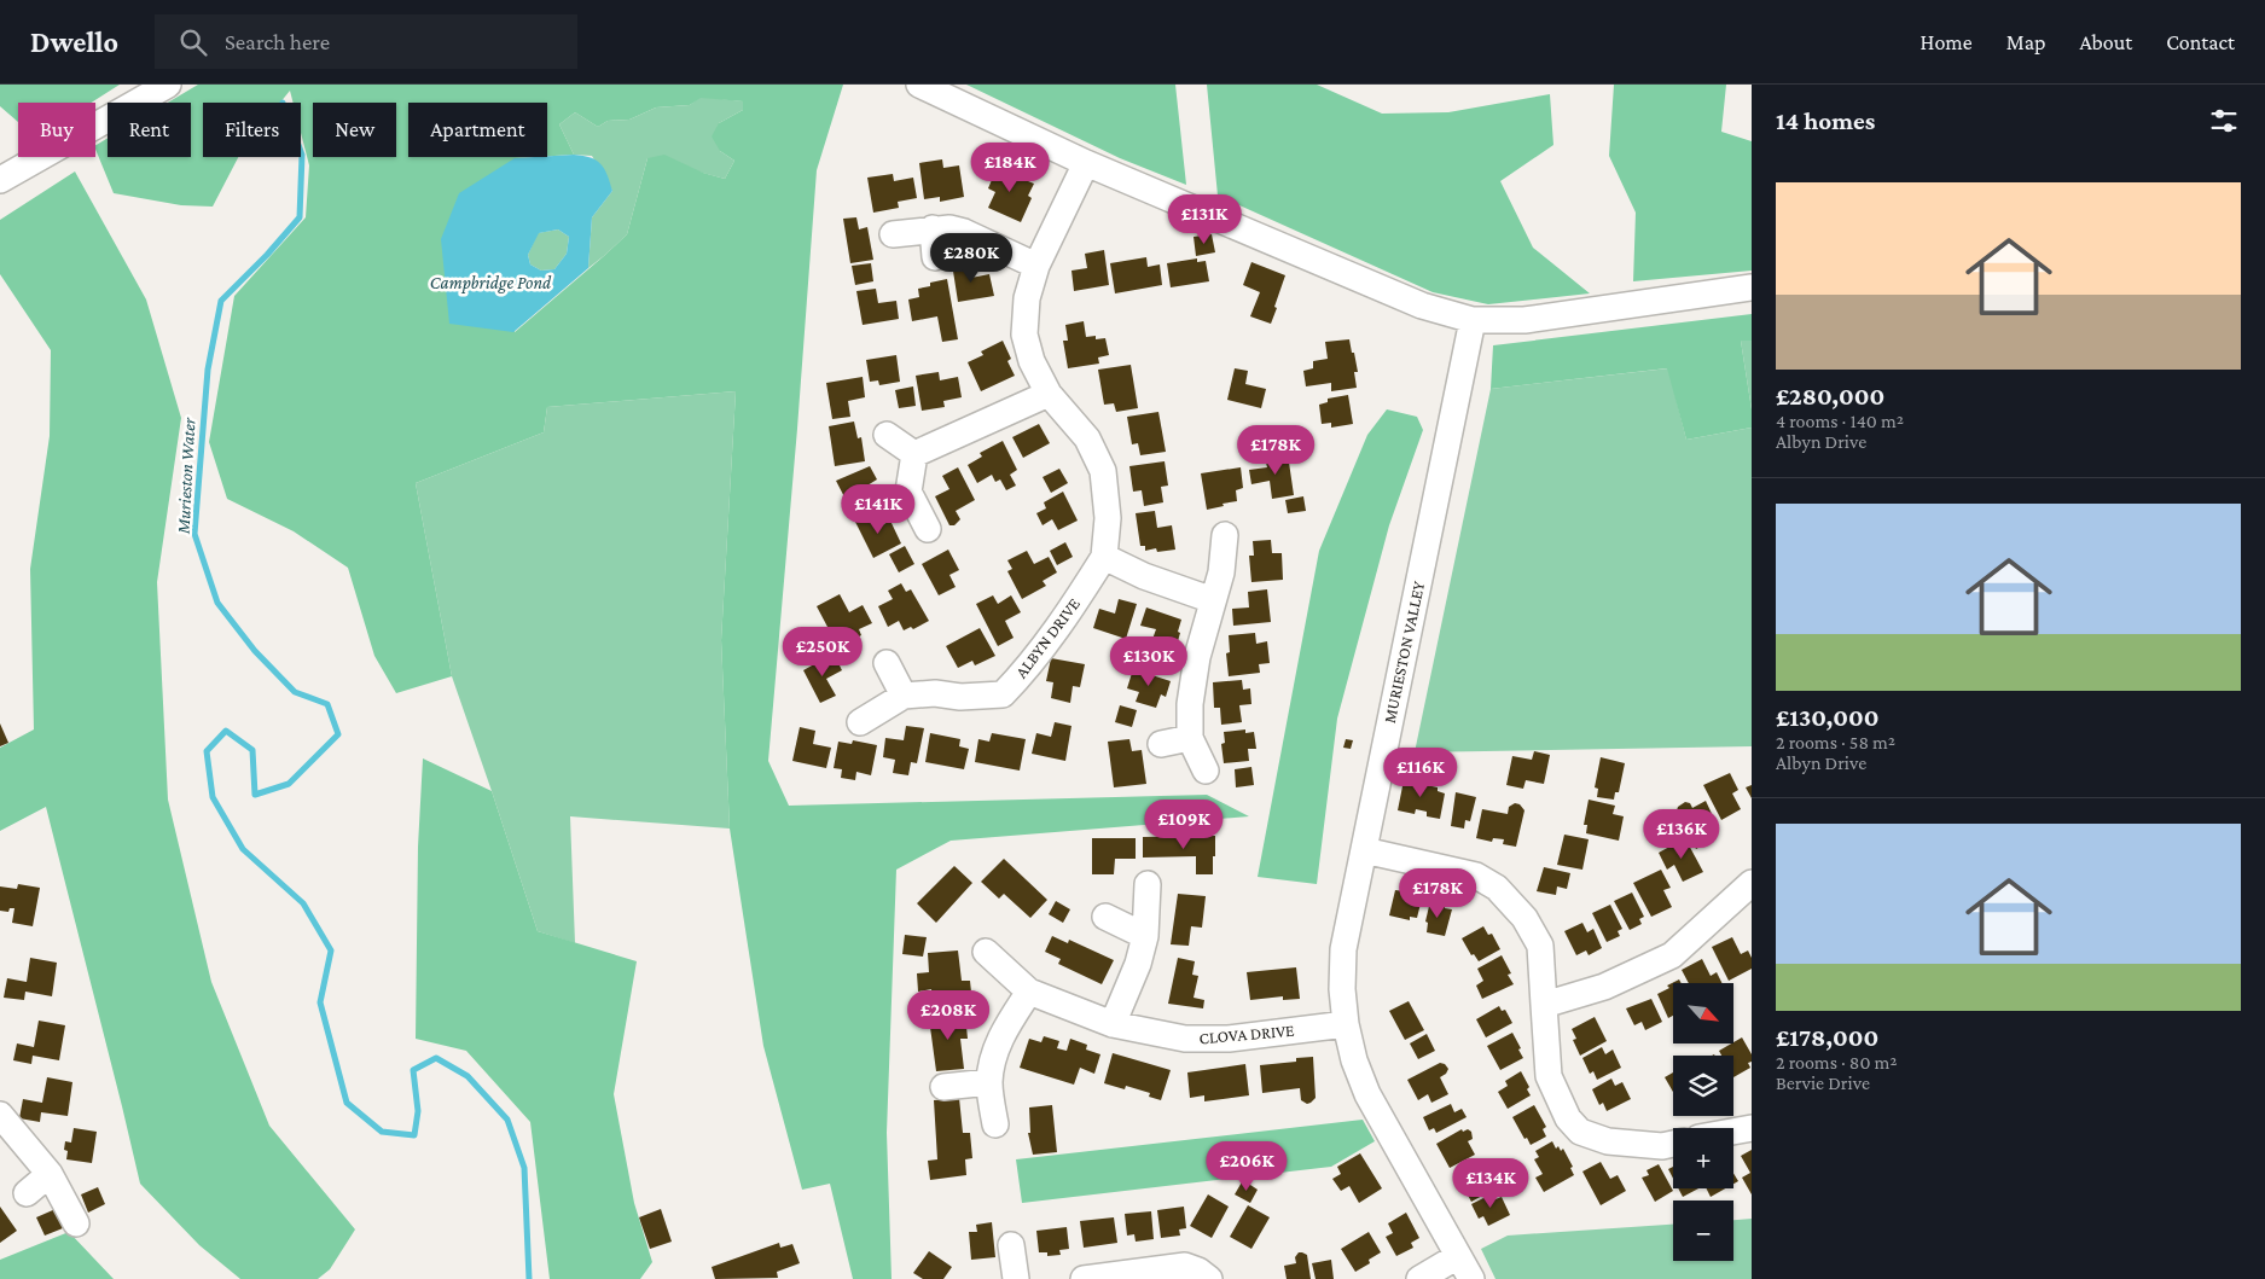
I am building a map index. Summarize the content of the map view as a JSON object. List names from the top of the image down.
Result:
{
  "streets": {
    "street": ["ALBYN DRIVE", "MURIESTON VALLEY", "CLOVA DRIVE"]
  },
  "crossings": [
    ["MURIESTON VALLEY", "CLOVA DRIVE"]
  ],
  "water": ["Campbridge Pond", "Murieston Water"],
  "north": "bottom right",
  "page": {
    "header": "Dwello",
    "search": "Search here",
    "nav": [
      "Home",
      "Map",
      "About",
      "Contact"
    ],
    "heading": "14 homes",
    "chip": [
      "Buy",
      "Rent",
      "Filters",
      "New",
      "Apartment"
    ],
    "price": [
      "£184K",
      "£131K",
      "£280K",
      "£178K",
      "£141K",
      "£250K",
      "£130K",
      "£116K",
      "£109K",
      "£136K",
      "£178K",
      "£208K",
      "£206K",
      "£134K"
    ],
    "list": [
      {
        "name": "£280,000",
        "note": "4 rooms · 140 m² · Albyn Drive"
      },
      {
        "name": "£130,000",
        "note": "2 rooms · 58 m² · Albyn Drive"
      },
      {
        "name": "£178,000",
        "note": "2 rooms · 80 m² · Bervie Drive"
      }
    ],
    "map_buttons": ["+", "−"]
  }
}
